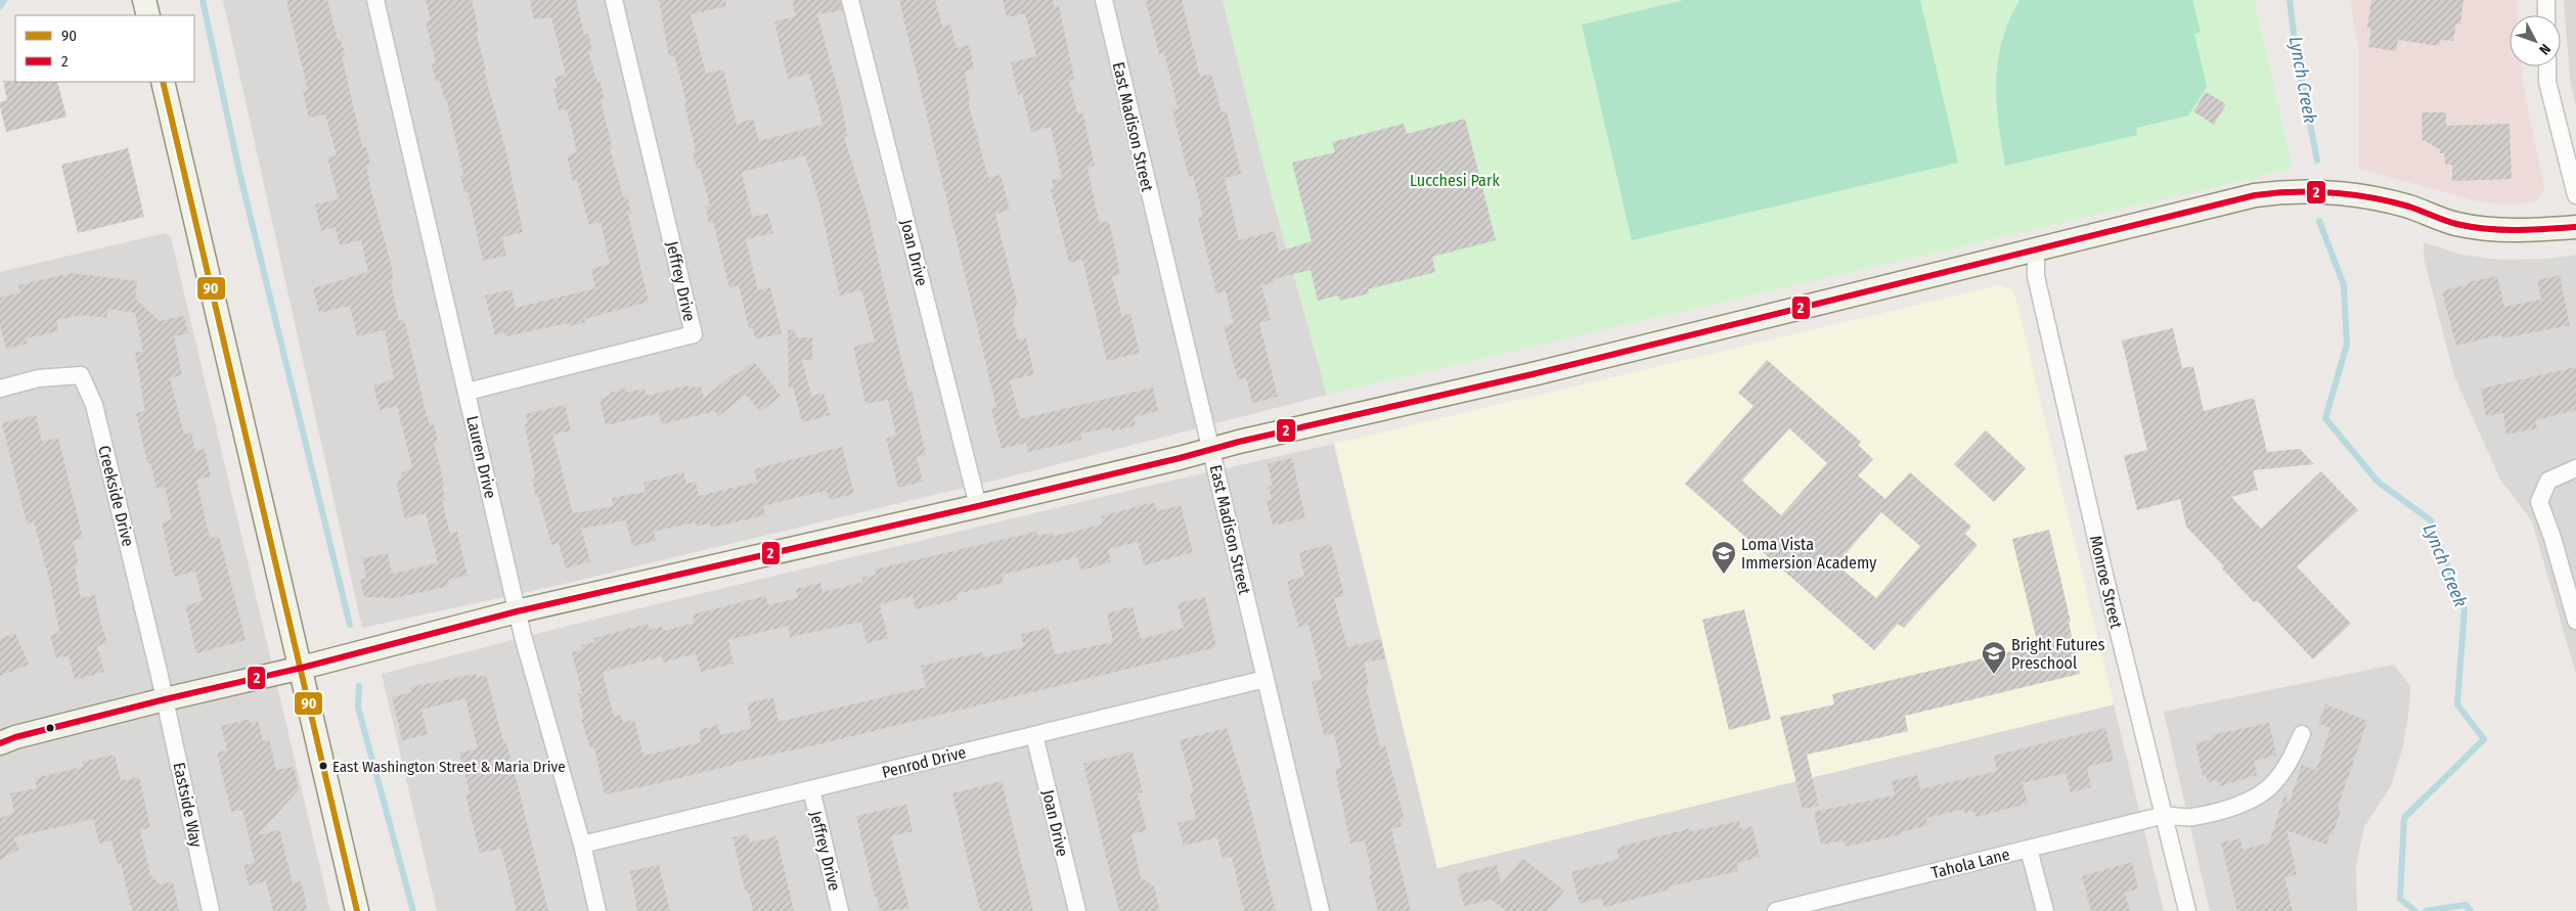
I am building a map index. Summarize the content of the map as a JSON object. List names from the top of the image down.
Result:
{
  "streets": {
    "street": [
      "East Madison Street",
      "Joan Drive",
      "Jeffrey Drive",
      "Lauren Drive",
      "Creekside Drive",
      "Monroe Street",
      "Penrod Drive",
      "Eastside Way",
      "Tahola Lane"
    ]
  },
  "crossings": [
    ["East Madison Street", "Penrod Drive"],
    ["Joan Drive", "Penrod Drive"],
    ["Jeffrey Drive", "Lauren Drive"],
    ["Jeffrey Drive", "Penrod Drive"],
    ["Lauren Drive", "Penrod Drive"],
    ["Creekside Drive", "Eastside Way"],
    ["Monroe Street", "Tahola Lane"]
  ],
  "water": ["Lynch Creek"],
  "parks": ["Lucchesi Park"],
  "places": {
    "school or university": ["Loma Vista Immersion Academy", "Bright Futures Preschool"],
    "other": ["East Washington Street & Maria Drive"]
  },
  "lines": ["transit line 90", "transit line 2"],
  "legend": ["90", "2"],
  "north": "bottom right"
}
